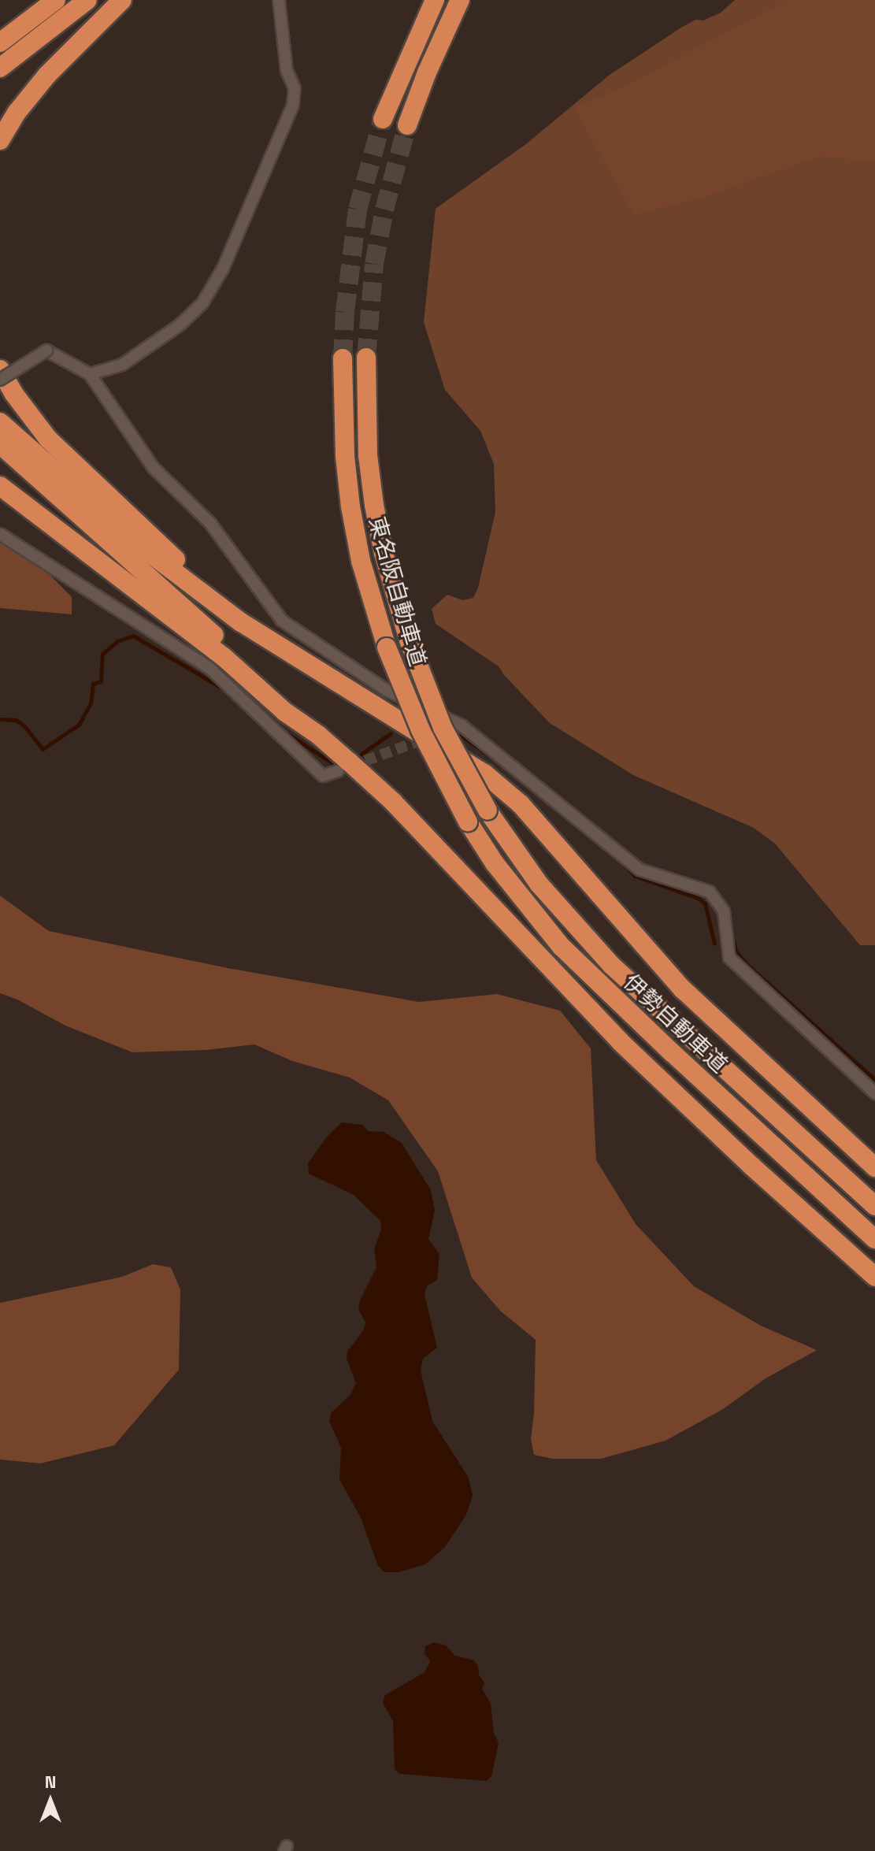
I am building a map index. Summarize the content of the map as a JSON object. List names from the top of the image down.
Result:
{
  "streets": {
    "highway": ["東名阪自動車道", "伊勢自動車道"]
  },
  "crossings": [
    ["東名阪自動車道", "伊勢自動車道"]
  ],
  "north": "top"
}
